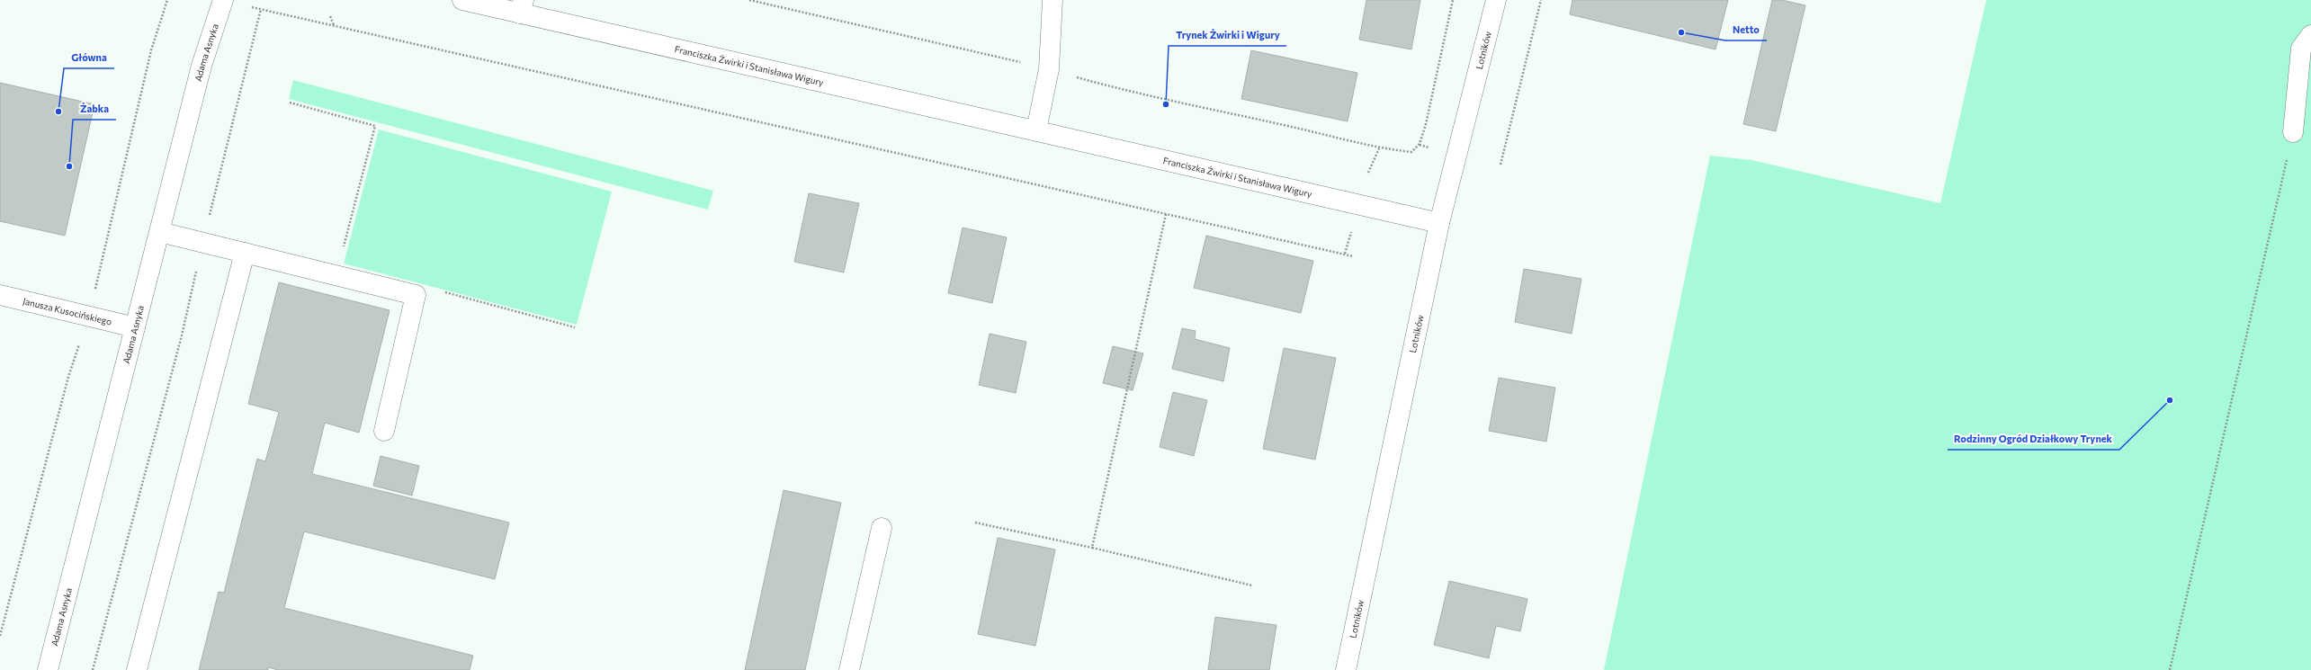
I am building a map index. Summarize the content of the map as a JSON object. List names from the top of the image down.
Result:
{
  "streets": {
    "street": [
      "Lotników",
      "Adama Asnyka",
      "Franciszka Żwirki i Stanisława Wigury",
      "Janusza Kusocińskiego"
    ]
  },
  "crossings": [
    ["Lotników", "Franciszka Żwirki i Stanisława Wigury"],
    ["Adama Asnyka", "Janusza Kusocińskiego"]
  ],
  "places": [
    "Netto",
    "Trynek Żwirki i Wigury",
    "Główna",
    "Żabka",
    "Rodzinny Ogród Działkowy Trynek"
  ]
}
